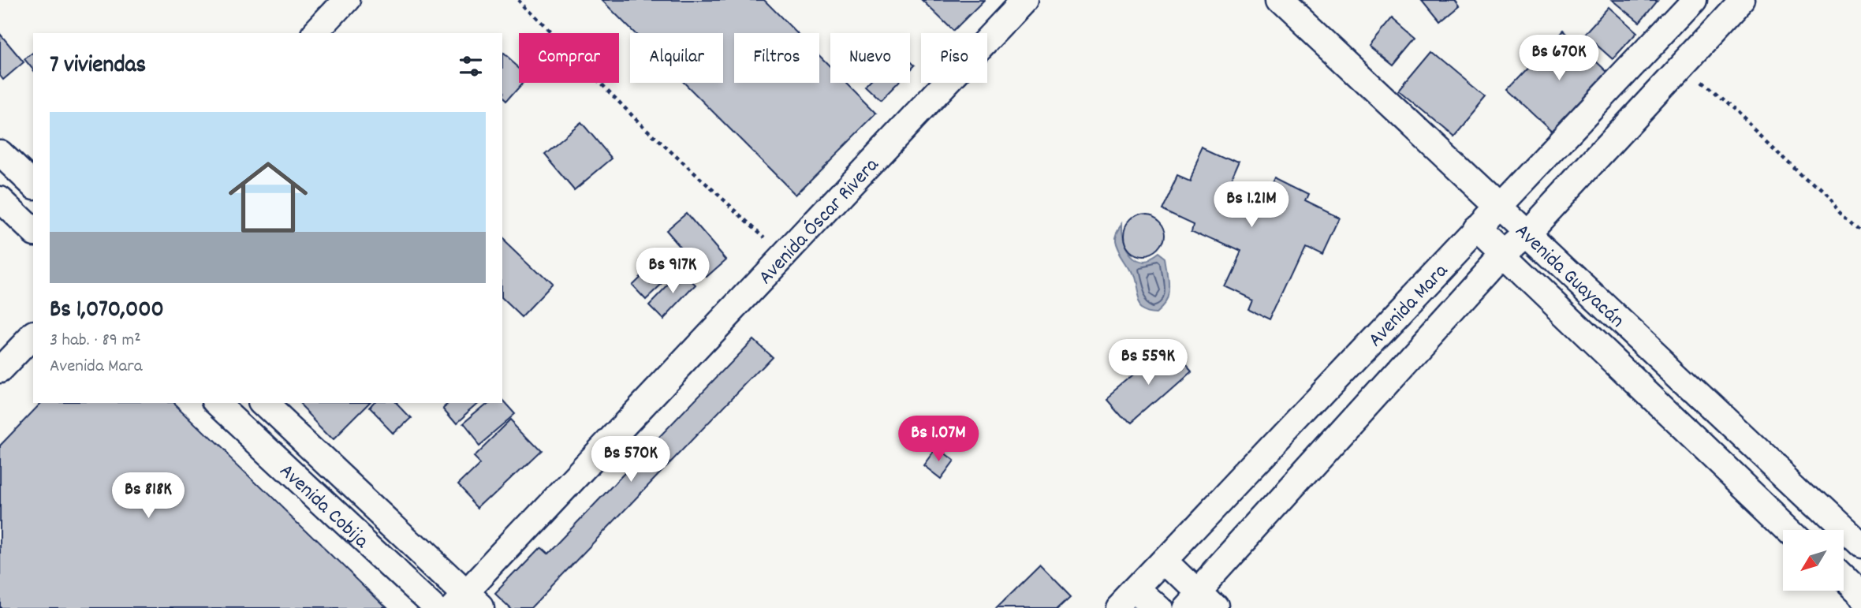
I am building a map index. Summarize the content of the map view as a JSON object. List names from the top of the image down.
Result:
{
  "streets": {
    "street": [
      "Avenida Óscar Rivera",
      "Avenida Guayacán",
      "Avenida Mara",
      "Avenida Cobija"
    ]
  },
  "crossings": [
    ["Avenida Óscar Rivera", "Avenida Cobija"],
    ["Avenida Guayacán", "Avenida Mara"]
  ],
  "north": "bottom left",
  "page": {
    "chip": [
      "Comprar",
      "Alquilar",
      "Filtros",
      "Nuevo",
      "Piso"
    ],
    "heading": "7 viviendas",
    "price": [
      "Bs 670K",
      "Bs 1.21M",
      "Bs 917K",
      "Bs 559K",
      "Bs 1.07M",
      "Bs 570K",
      "Bs 818K"
    ],
    "list": [
      {
        "name": "Bs 1,070,000",
        "note": "3 hab. · 89 m² · Avenida Mara"
      }
    ]
  }
}
